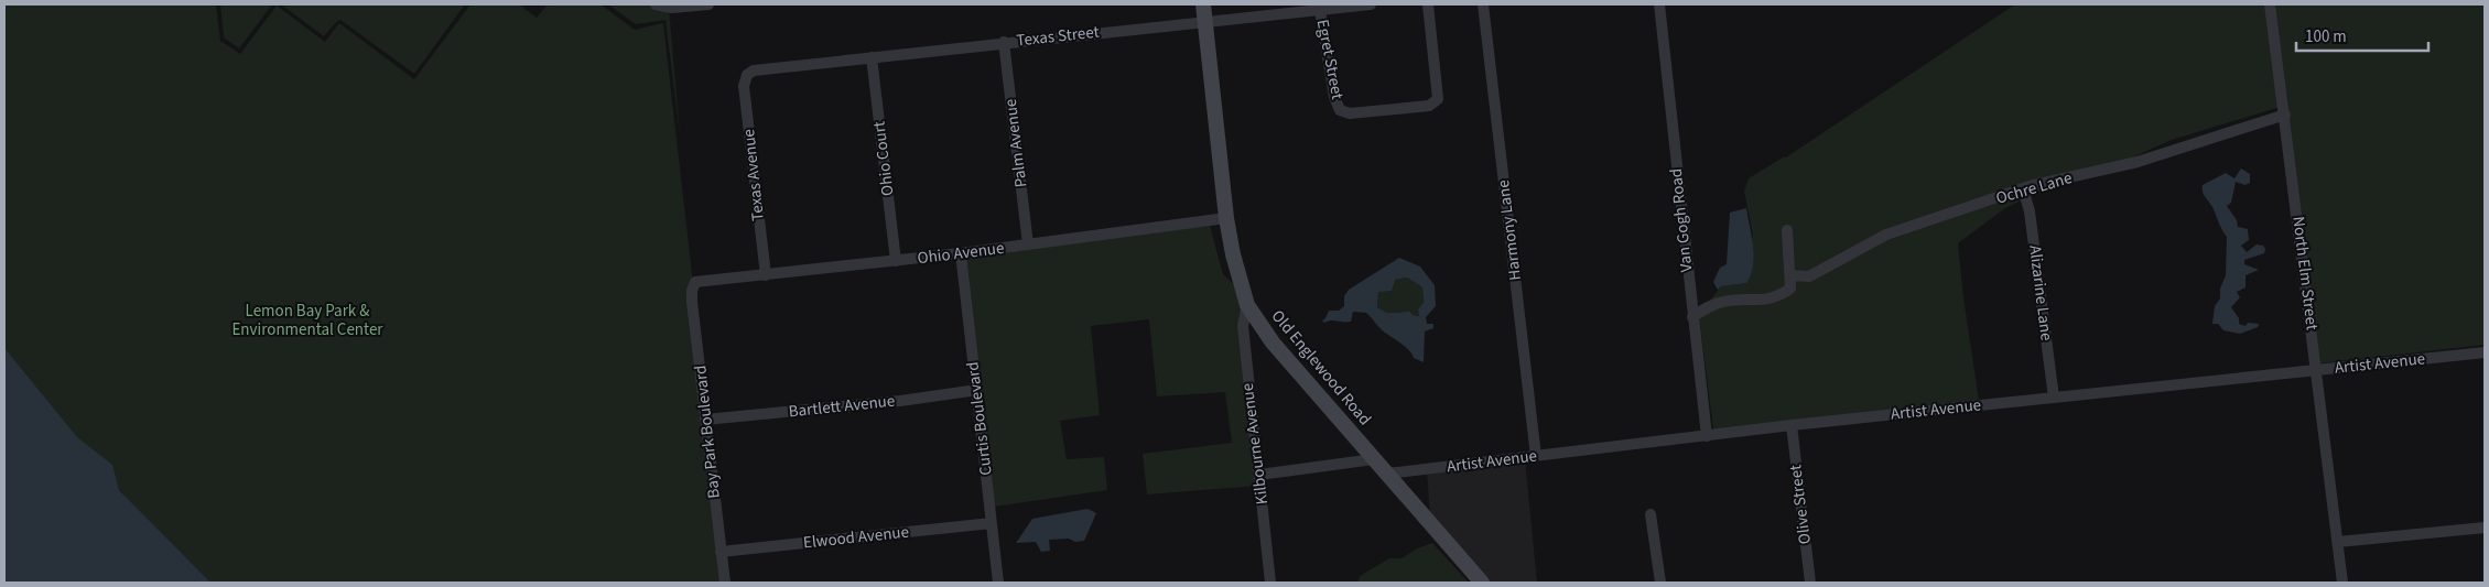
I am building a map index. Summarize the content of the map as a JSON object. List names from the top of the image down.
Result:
{
  "streets": {
    "street": [
      "Texas Street",
      "Egret Street",
      "Palm Avenue",
      "Ohio Court",
      "Texas Avenue",
      "Ochre Lane",
      "Van Gogh Road",
      "Harmony Lane",
      "Ohio Avenue",
      "North Elm Street",
      "Alizarine Lane",
      "Artist Avenue",
      "Old Englewood Road",
      "Bartlett Avenue",
      "Curtis Boulevard",
      "Bay Park Boulevard",
      "Kilbourne Avenue",
      "Olive Street",
      "Elwood Avenue"
    ]
  },
  "crossings": [
    ["Texas Street", "Egret Street"],
    ["Texas Street", "Palm Avenue"],
    ["Texas Street", "Ohio Court"],
    ["Texas Street", "Texas Avenue"],
    ["Texas Street", "Old Englewood Road"],
    ["Palm Avenue", "Ohio Avenue"],
    ["Ohio Court", "Ohio Avenue"],
    ["Texas Avenue", "Ohio Avenue"],
    ["Ochre Lane", "North Elm Street"],
    ["Ochre Lane", "Alizarine Lane"],
    ["Van Gogh Road", "Artist Avenue"],
    ["Harmony Lane", "Artist Avenue"],
    ["Ohio Avenue", "Old Englewood Road"],
    ["Ohio Avenue", "Curtis Boulevard"],
    ["Ohio Avenue", "Bay Park Boulevard"],
    ["North Elm Street", "Artist Avenue"],
    ["Alizarine Lane", "Artist Avenue"],
    ["Artist Avenue", "Old Englewood Road"],
    ["Artist Avenue", "Olive Street"],
    ["Old Englewood Road", "Kilbourne Avenue"],
    ["Bartlett Avenue", "Curtis Boulevard"],
    ["Bartlett Avenue", "Bay Park Boulevard"],
    ["Curtis Boulevard", "Elwood Avenue"],
    ["Bay Park Boulevard", "Elwood Avenue"]
  ],
  "parks": ["Lemon Bay Park & Environmental Center"],
  "scale_bar": "100 m"
}
